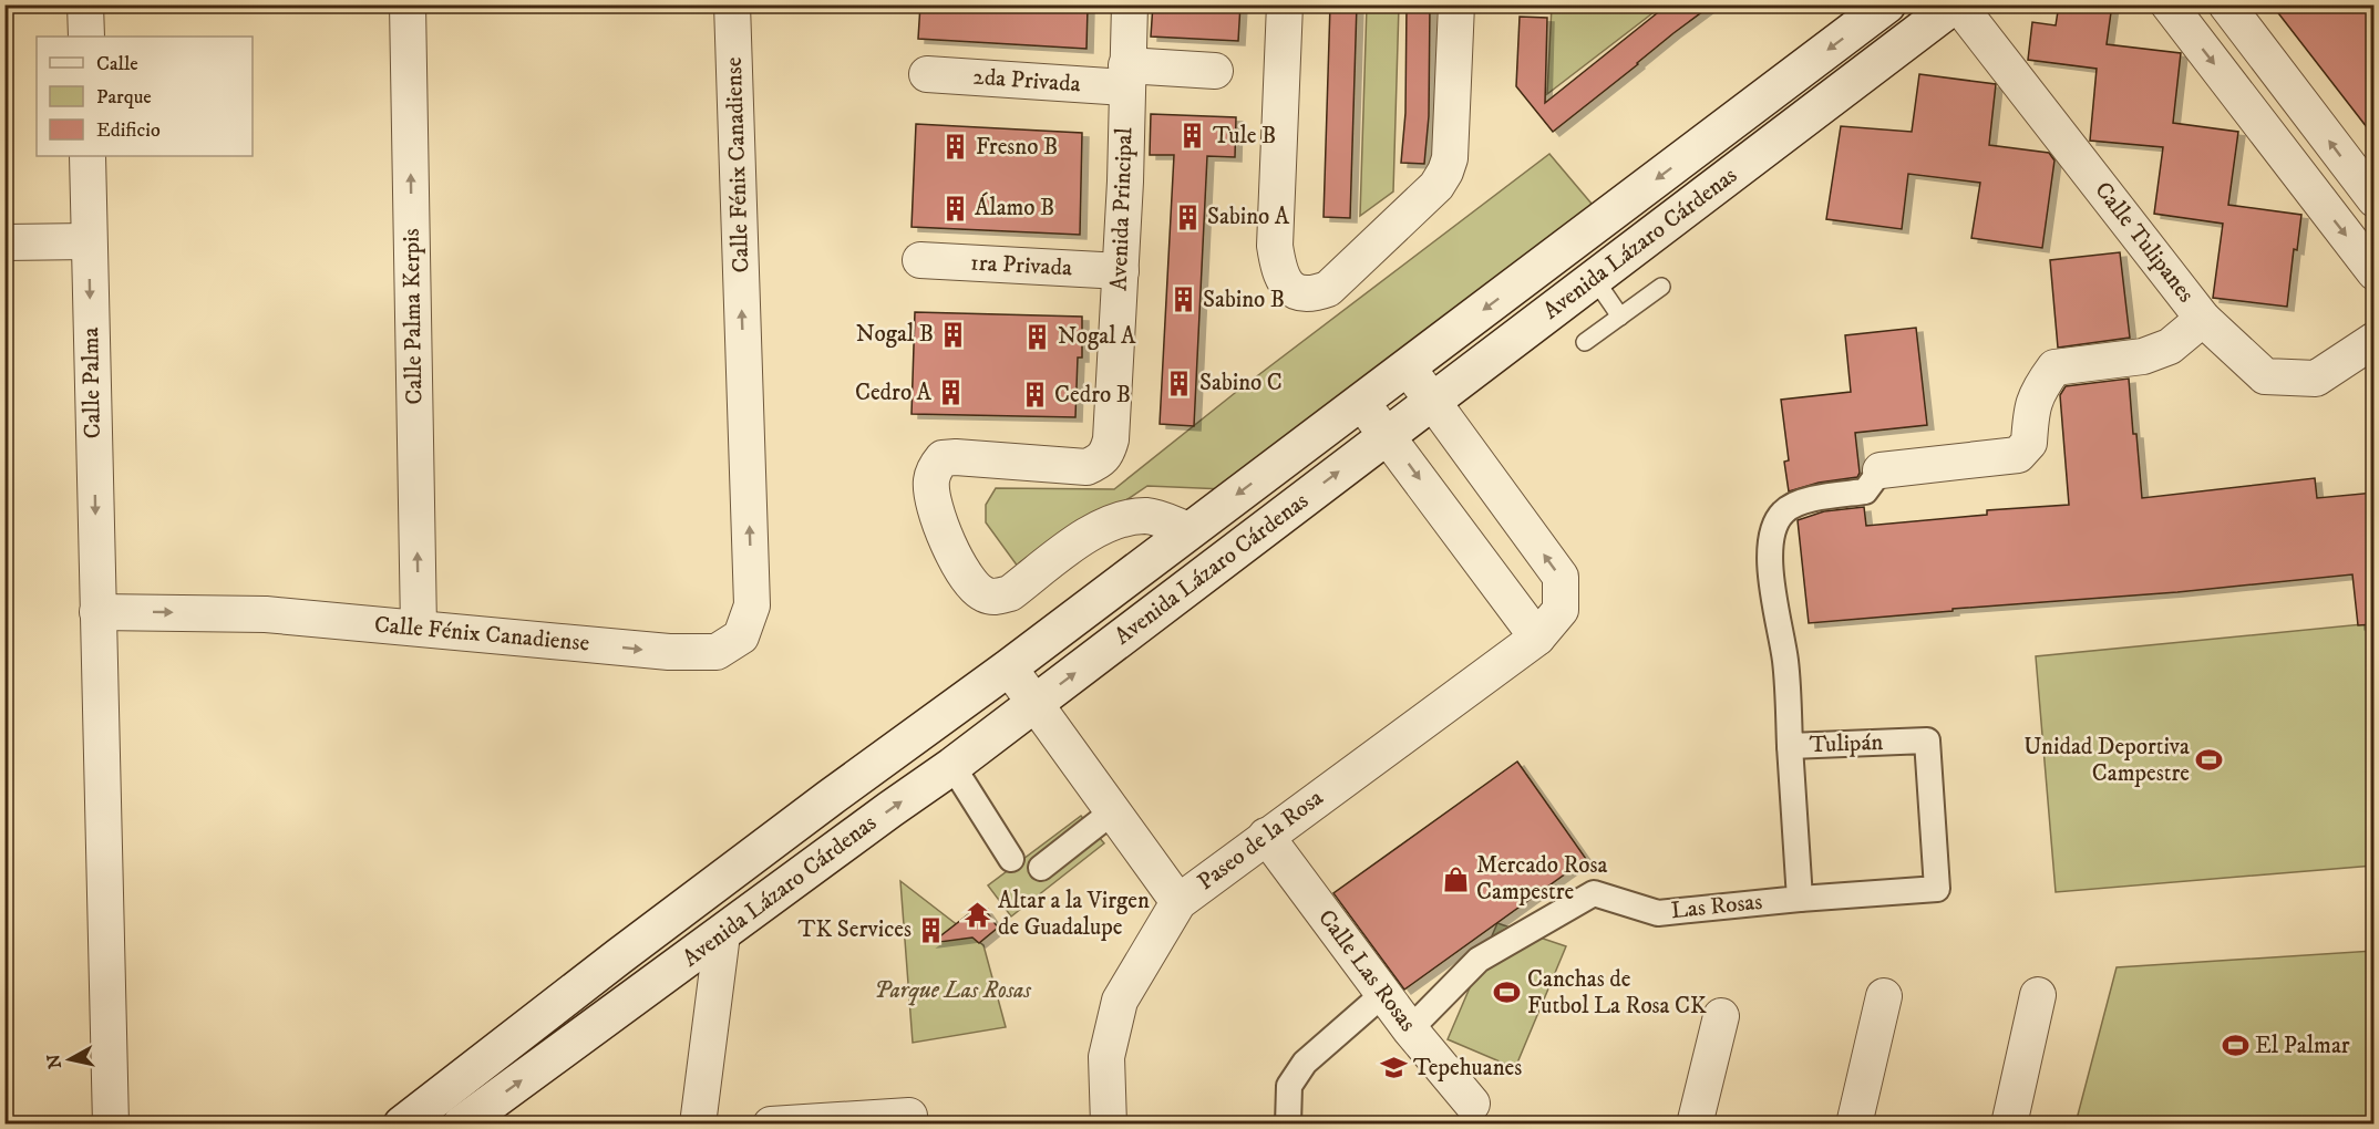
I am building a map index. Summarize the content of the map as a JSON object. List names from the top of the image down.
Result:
{
  "streets": {
    "main road": ["Avenida Lázaro Cárdenas"],
    "street": [
      "2da Privada",
      "Calle Fénix Canadiense",
      "Avenida Principal",
      "Calle Tulipanes",
      "1ra Privada",
      "Calle Palma Kerpis",
      "Calle Palma",
      "Tulipán",
      "Paseo de la Rosa",
      "Las Rosas",
      "Calle Las Rosas"
    ]
  },
  "crossings": [
    ["2da Privada", "Avenida Principal"],
    ["Calle Fénix Canadiense", "Calle Palma Kerpis"],
    ["Calle Fénix Canadiense", "Calle Palma"],
    ["Avenida Principal", "Avenida Lázaro Cárdenas"],
    ["Avenida Principal", "1ra Privada"],
    ["Calle Tulipanes", "Avenida Lázaro Cárdenas"],
    ["Avenida Lázaro Cárdenas", "Paseo de la Rosa"],
    ["Tulipán", "Las Rosas"],
    ["Paseo de la Rosa", "Calle Las Rosas"],
    ["Las Rosas", "Calle Las Rosas"]
  ],
  "one_way": ["Calle Palma Kerpis", "Calle Palma"],
  "parks": ["Parque Las Rosas"],
  "places": {
    "building": [
      "Tule B",
      "Fresno B",
      "Álamo B",
      "Sabino A",
      "Sabino B",
      "Nogal B",
      "Nogal A",
      "Sabino C",
      "Cedro A",
      "Cedro B",
      "TK Services"
    ],
    "sports": ["Unidad Deportiva Campestre", "Canchas de Futbol La Rosa CK", "El Palmar"],
    "shop": ["Mercado Rosa Campestre"],
    "temple": ["Altar a la Virgen de Guadalupe"],
    "school or university": ["Tepehuanes"]
  },
  "legend": ["Calle", "Parque", "Edificio"],
  "north": "left"
}
